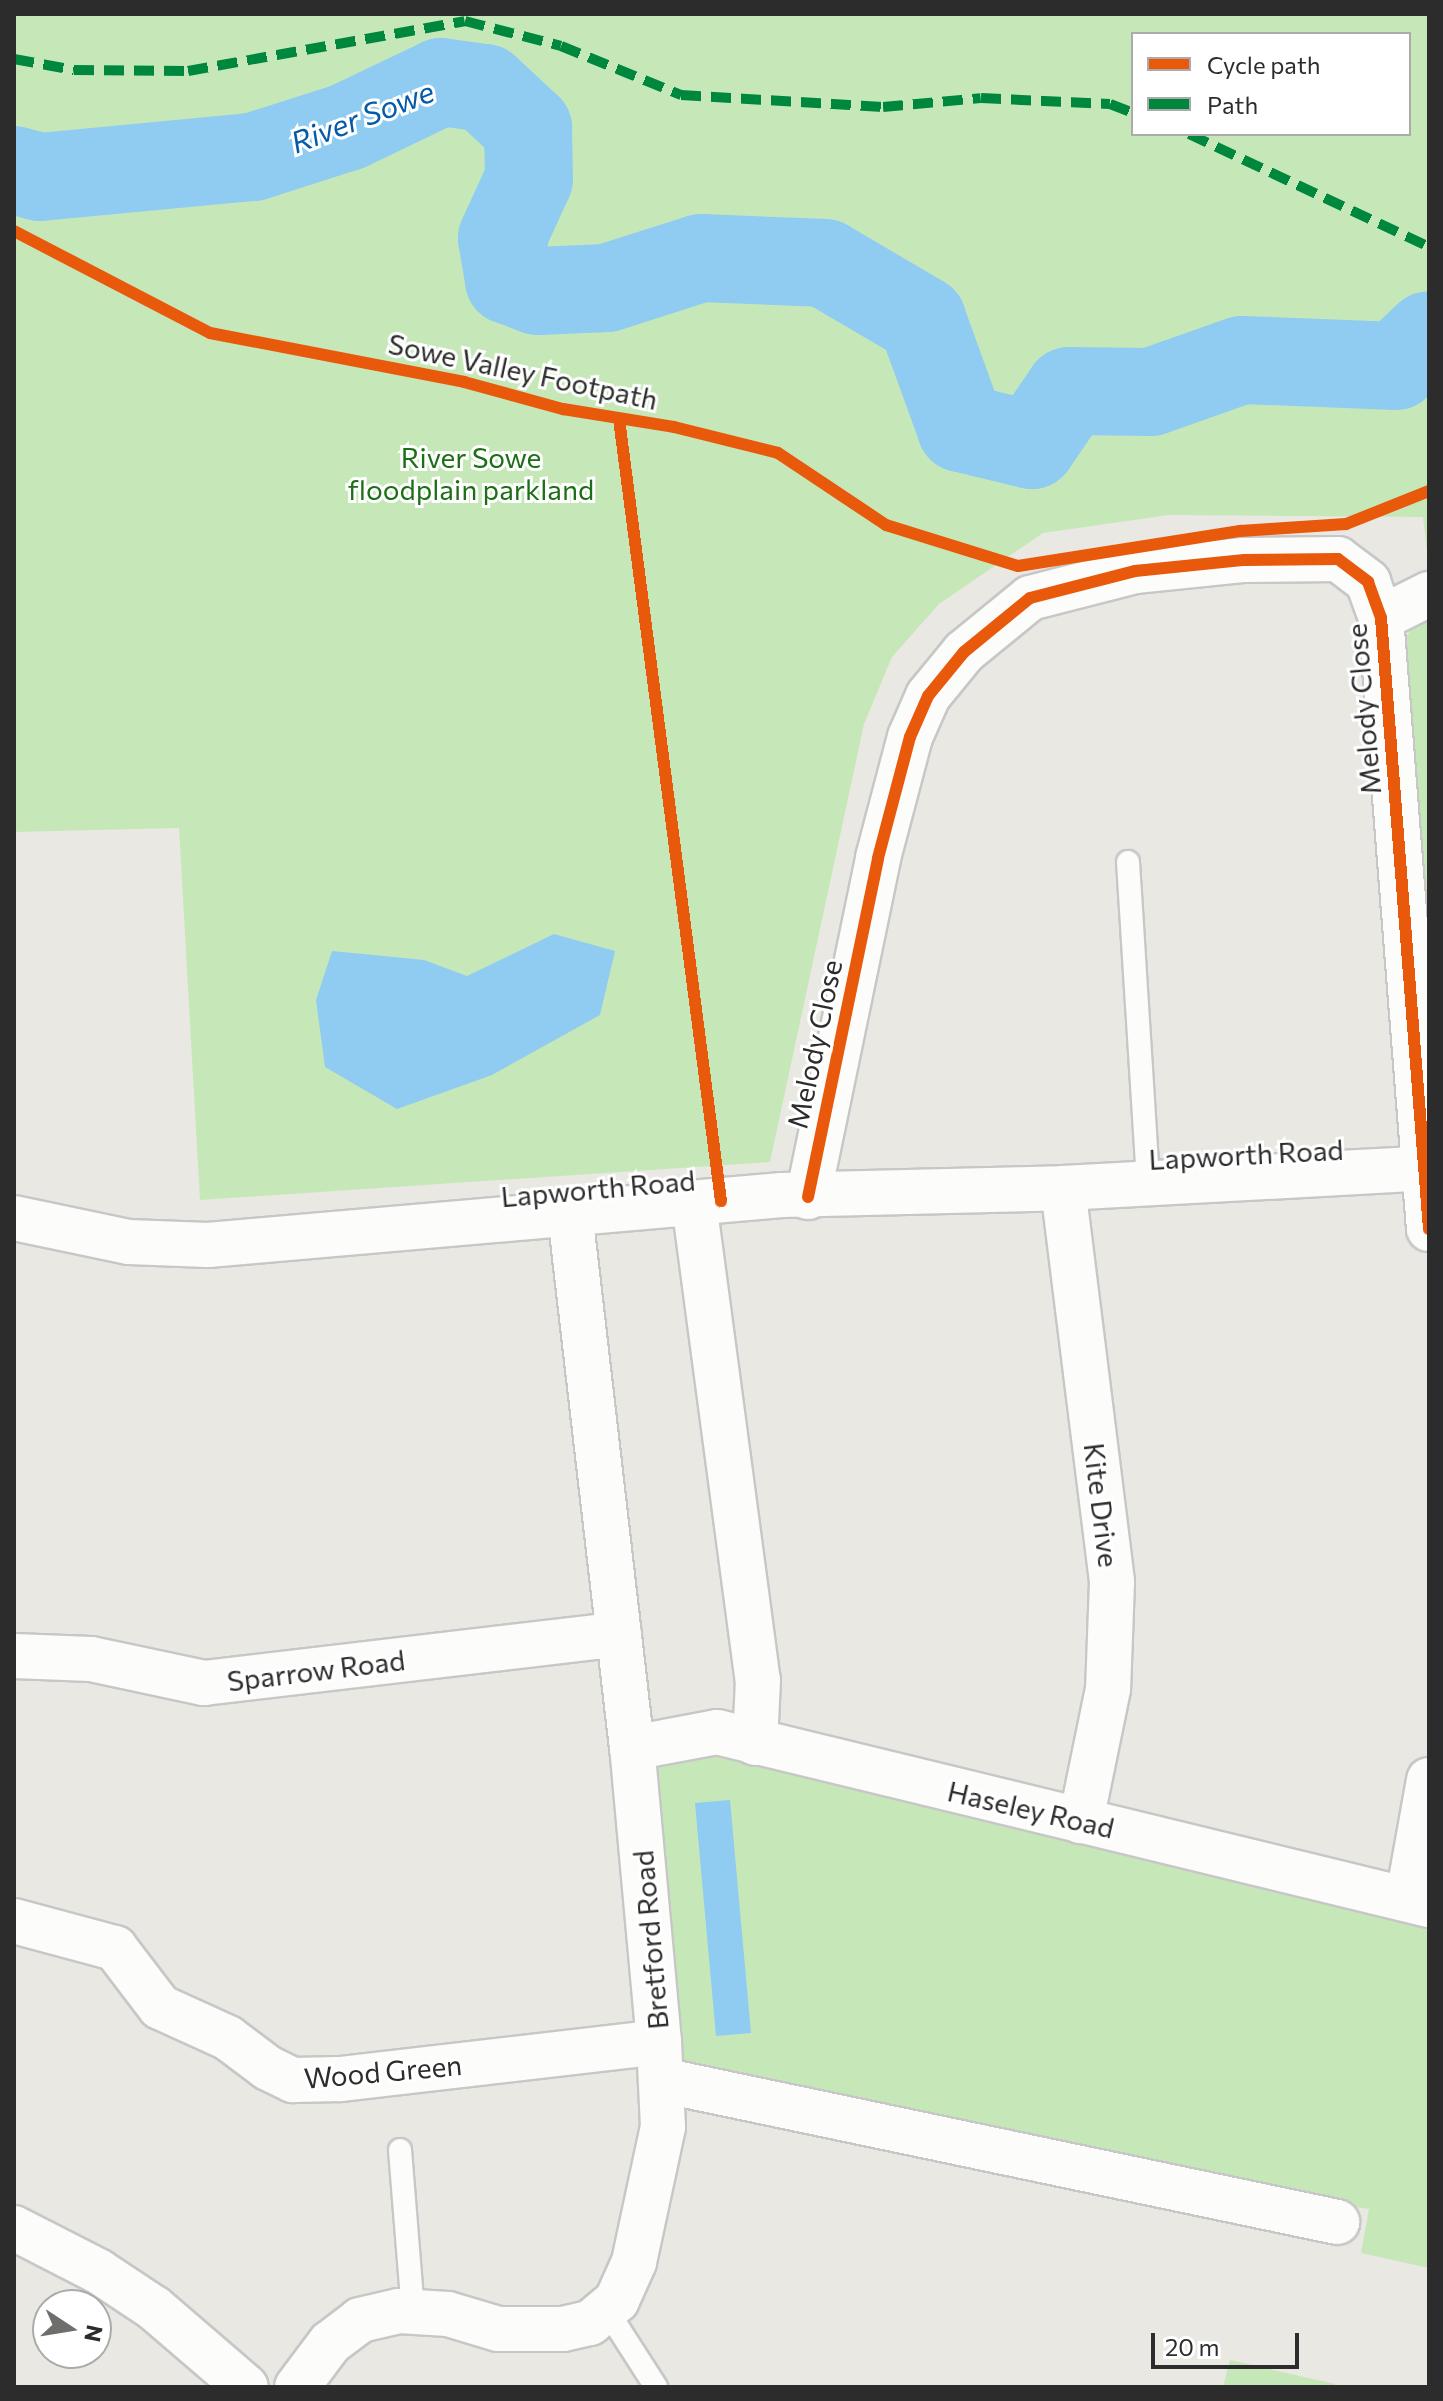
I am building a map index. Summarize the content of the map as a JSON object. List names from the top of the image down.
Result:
{
  "streets": {
    "street": [
      "Melody Close",
      "Lapworth Road",
      "Kite Drive",
      "Sparrow Road",
      "Haseley Road",
      "Bretford Road",
      "Wood Green"
    ],
    "cycle path": ["Sowe Valley Footpath"]
  },
  "crossings": [
    ["Melody Close", "Lapworth Road"],
    ["Lapworth Road", "Kite Drive"],
    ["Lapworth Road", "Bretford Road"],
    ["Kite Drive", "Haseley Road"],
    ["Sparrow Road", "Bretford Road"],
    ["Haseley Road", "Bretford Road"],
    ["Bretford Road", "Wood Green"]
  ],
  "water": ["River Sowe"],
  "parks": ["River Sowe floodplain parkland"],
  "legend": ["Cycle path", "Path"],
  "scale_bar": "20 m",
  "north": "right"
}
